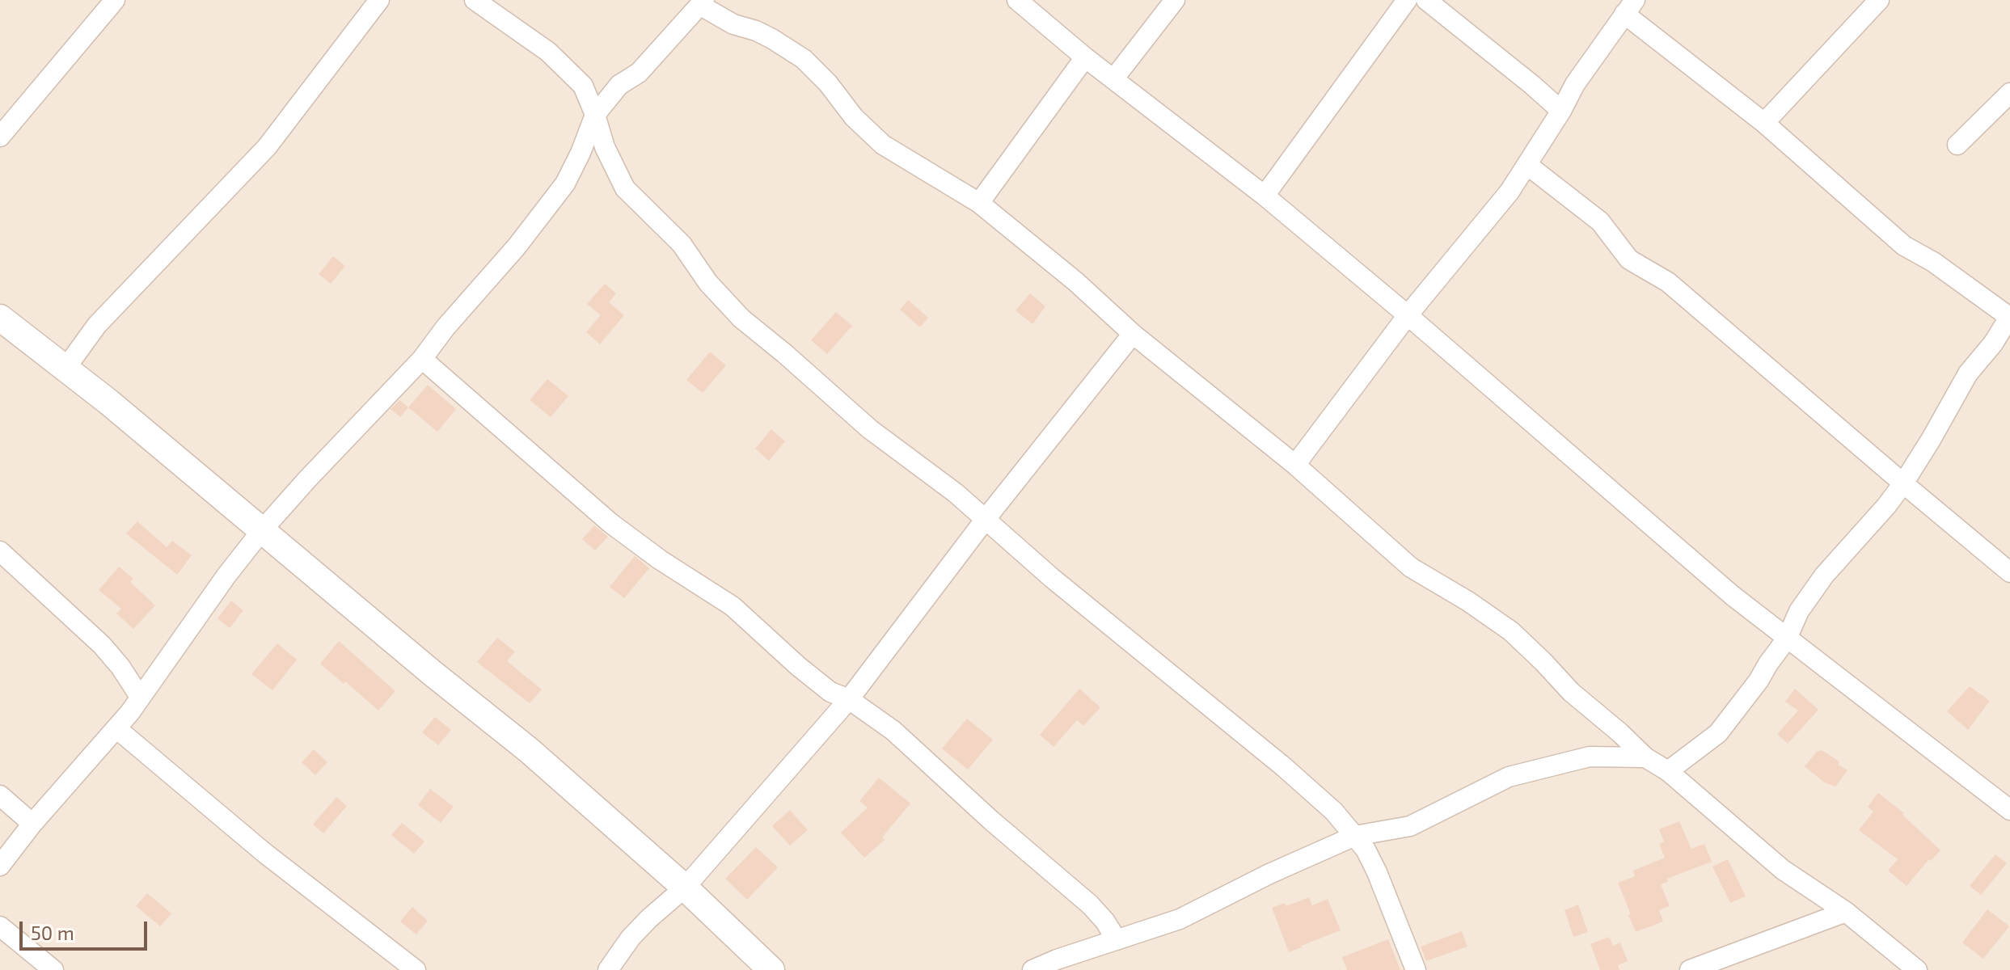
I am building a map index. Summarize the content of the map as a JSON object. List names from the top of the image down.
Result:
{
  "scale_bar": "50 m"
}
